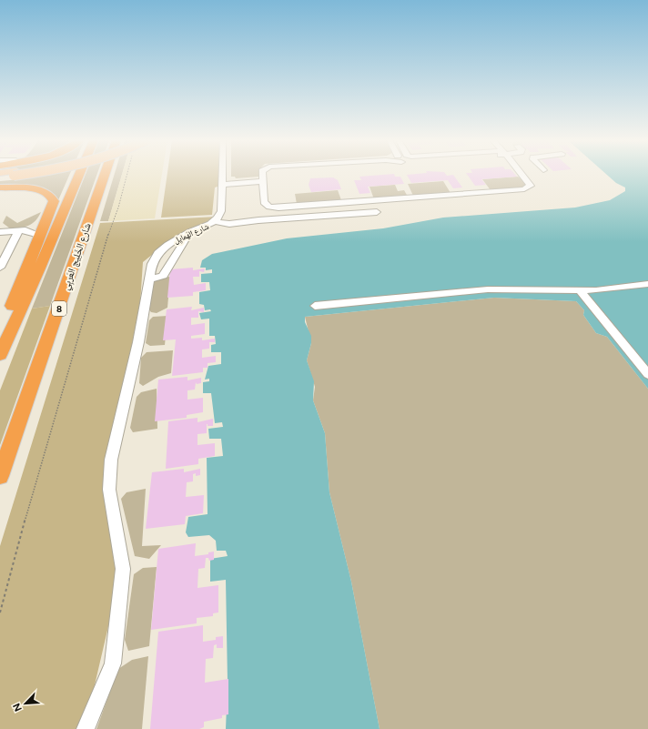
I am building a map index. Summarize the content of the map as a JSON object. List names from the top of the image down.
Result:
{
  "streets": {
    "highway": ["شارع الخَلِيج العَربِي", "8"],
    "street": ["شارع الهَمايِل"]
  },
  "north": "bottom left"
}
